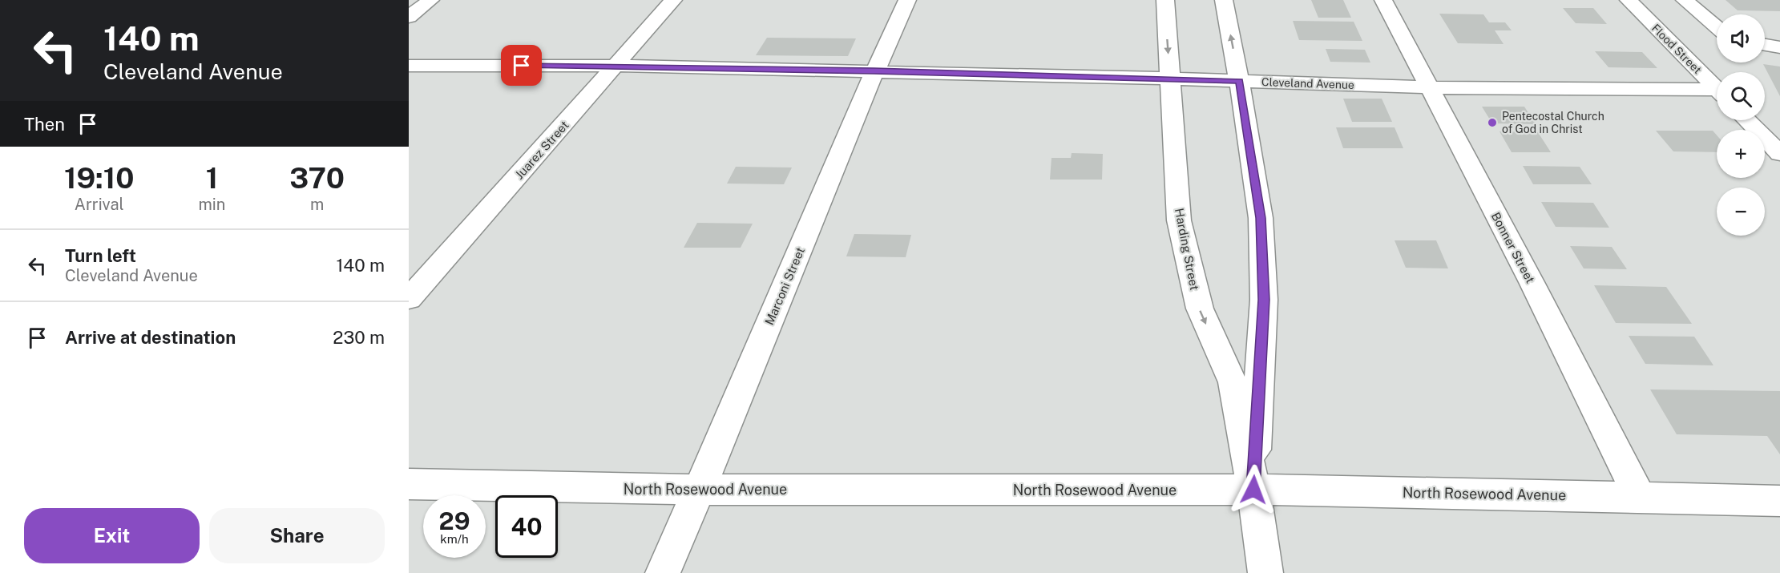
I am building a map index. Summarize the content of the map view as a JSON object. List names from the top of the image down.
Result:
{
  "streets": {
    "street": [
      "Flood Street",
      "Cleveland Avenue",
      "Juarez Street",
      "Bonner Street",
      "Harding Street",
      "Marconi Street",
      "North Rosewood Avenue"
    ]
  },
  "crossings": [
    ["Cleveland Avenue", "Juarez Street"],
    ["Cleveland Avenue", "Bonner Street"],
    ["Cleveland Avenue", "Harding Street"],
    ["Cleveland Avenue", "Marconi Street"],
    ["Bonner Street", "North Rosewood Avenue"],
    ["Harding Street", "North Rosewood Avenue"],
    ["Marconi Street", "North Rosewood Avenue"]
  ],
  "places": ["Pentecostal Church of God in Christ"],
  "page": {
    "turn": ["140 m", "Cleveland Avenue"],
    "map_buttons": ["+", "−"],
    "then": "Then",
    "eta": [
      "19:10",
      "Arrival",
      "1",
      "min",
      "370",
      "m"
    ],
    "list": [
      {
        "name": "Turn left",
        "note": "Cleveland Avenue",
        "value": "140 m"
      },
      {
        "name": "Arrive at destination",
        "value": "230 m"
      }
    ],
    "speed": "29 km/h",
    "limit": "40",
    "buttons": ["Exit", "Share"]
  }
}
